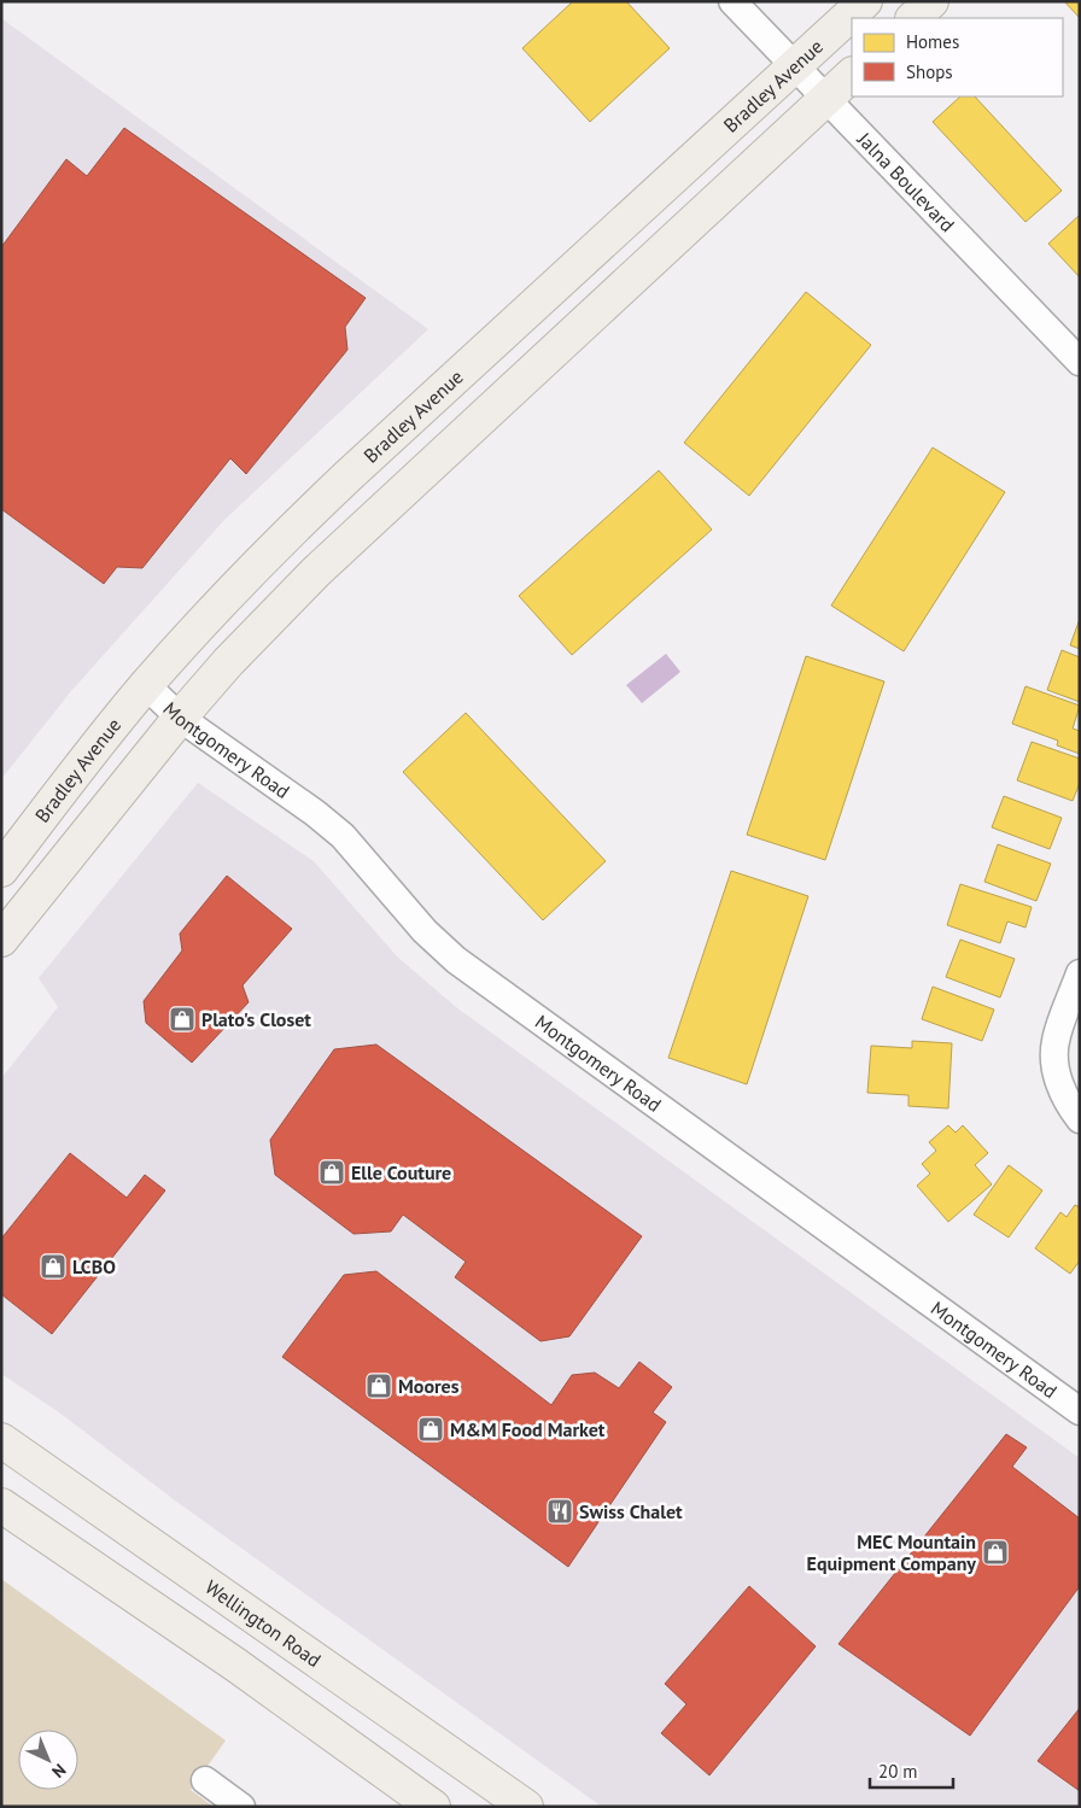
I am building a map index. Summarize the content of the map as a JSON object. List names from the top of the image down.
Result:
{
  "streets": {
    "main road": ["Bradley Avenue", "Wellington Road"],
    "street": ["Jalna Boulevard", "Montgomery Road"]
  },
  "crossings": [
    ["Bradley Avenue", "Jalna Boulevard"],
    ["Bradley Avenue", "Montgomery Road"]
  ],
  "places": {
    "shop": [
      "Plato's Closet",
      "Elle Couture",
      "LCBO",
      "Moores",
      "M&M Food Market",
      "MEC Mountain Equipment Company"
    ],
    "restaurant": ["Swiss Chalet"]
  },
  "legend": ["Homes", "Shops"],
  "scale_bar": "20 m",
  "north": "bottom right"
}
